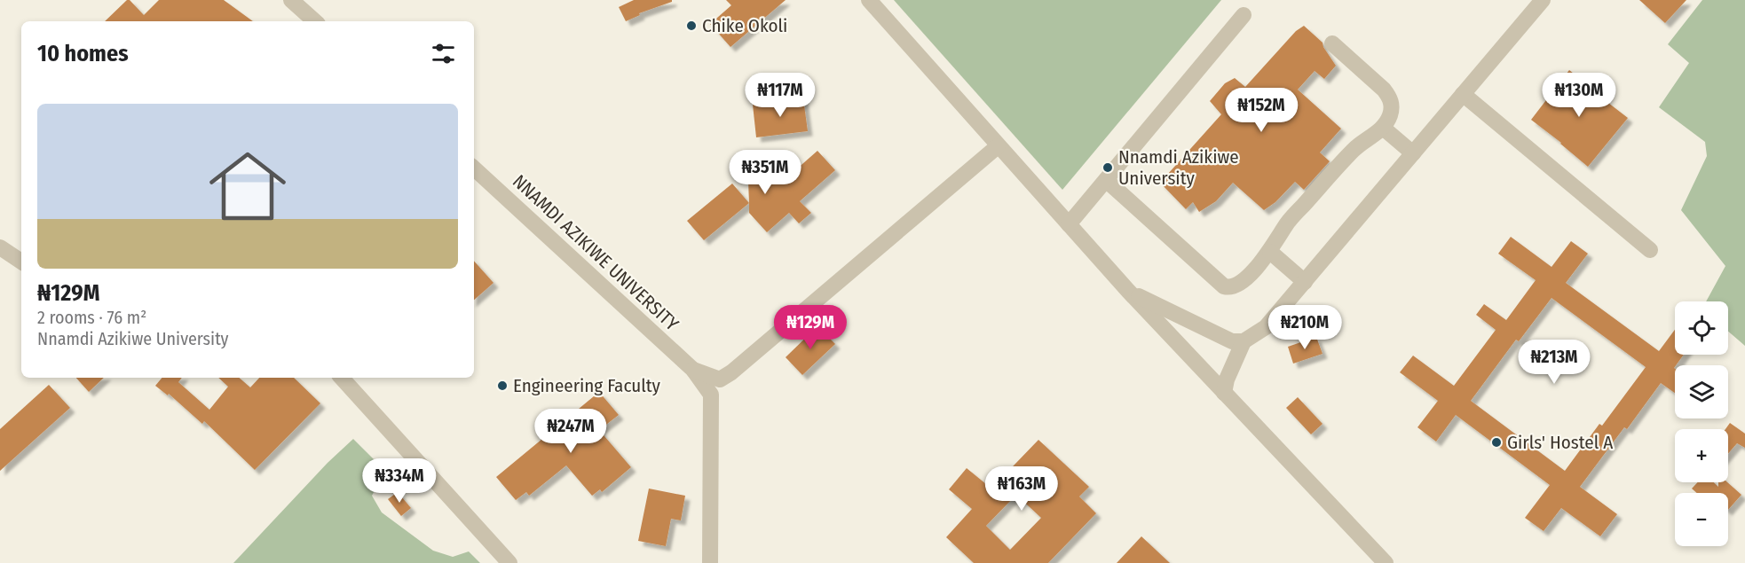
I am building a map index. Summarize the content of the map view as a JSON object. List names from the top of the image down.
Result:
{
  "streets": {
    "street": ["NNAMDI AZIKIWE UNIVERSITY"]
  },
  "places": [
    "Chike Okoli",
    "Nnamdi Azikiwe University",
    "Engineering Faculty",
    "Girls' Hostel A"
  ],
  "page": {
    "heading": "10 homes",
    "price": [
      "₦117M",
      "₦130M",
      "₦152M",
      "₦351M",
      "₦129M",
      "₦210M",
      "₦213M",
      "₦247M",
      "₦334M",
      "₦163M"
    ],
    "list": [
      {
        "name": "₦129M",
        "note": "2 rooms · 76 m² · Nnamdi Azikiwe University"
      }
    ],
    "map_buttons": ["+", "−"]
  }
}
